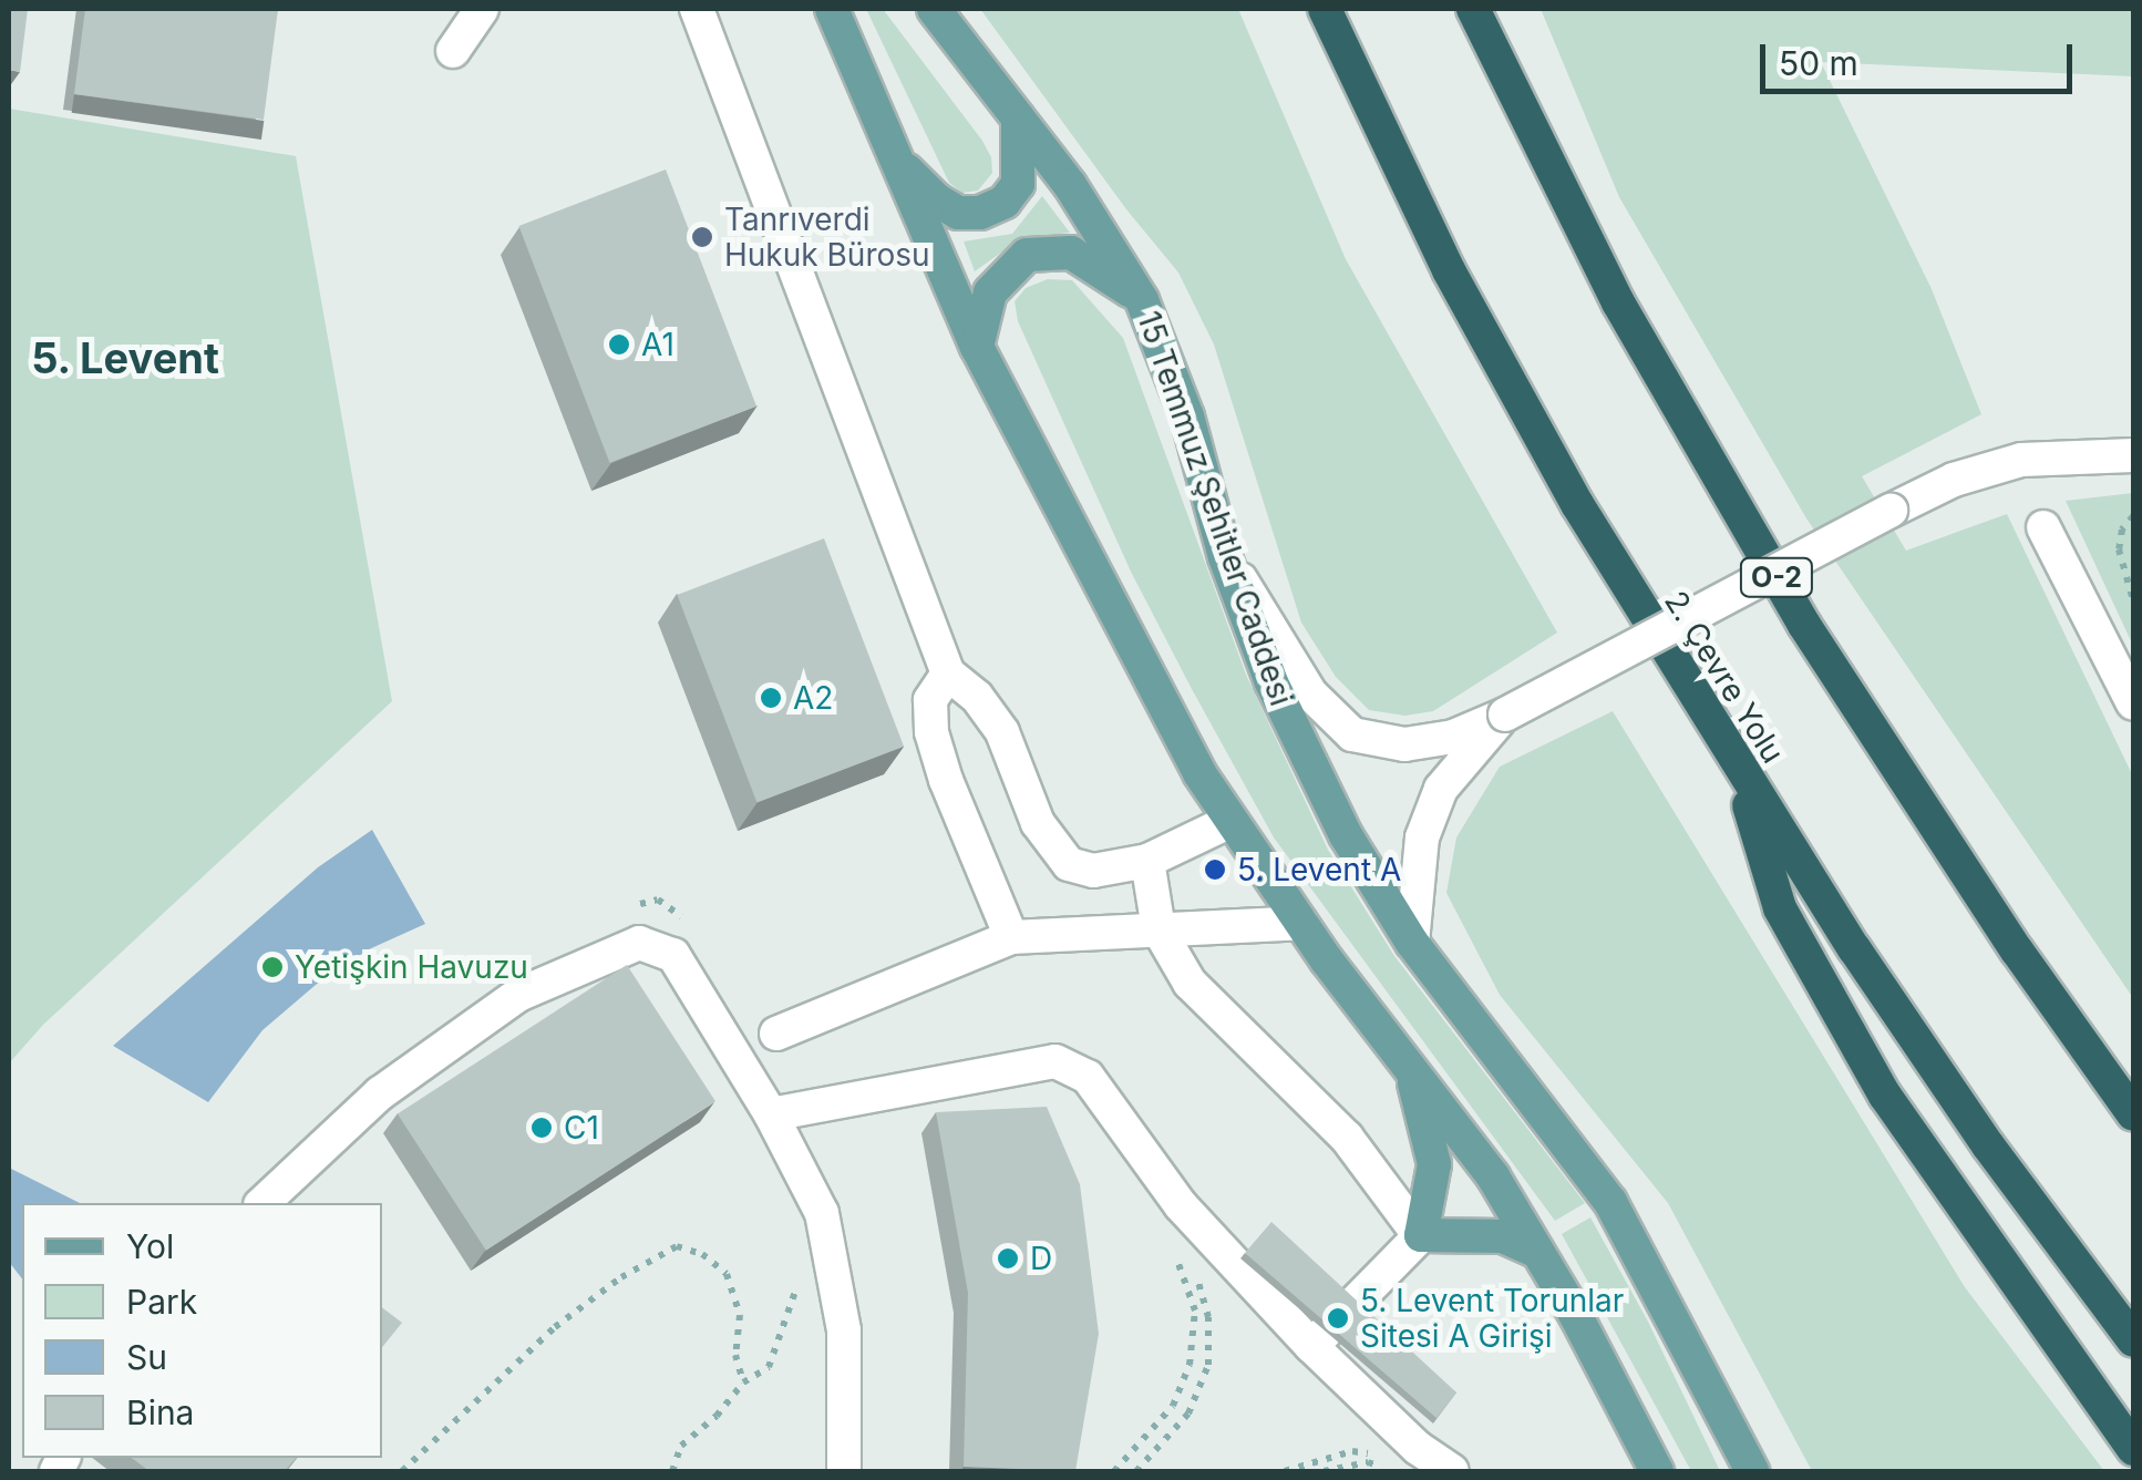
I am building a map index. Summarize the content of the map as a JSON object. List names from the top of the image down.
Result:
{
  "streets": {
    "highway": ["O-2", "2. Çevre Yolu"],
    "main road": ["15 Temmuz Şehitler Caddesi"]
  },
  "districts": ["5. Levent"],
  "places": [
    "Tanrıverdi Hukuk Bürosu",
    "A1",
    "A2",
    "5. Levent A",
    "Yetişkin Havuzu",
    "C1",
    "D",
    "5. Levent Torunlar Sitesi A Girişi"
  ],
  "legend": [
    "Yol",
    "Park",
    "Su",
    "Bina"
  ],
  "scale_bar": "50 m"
}
